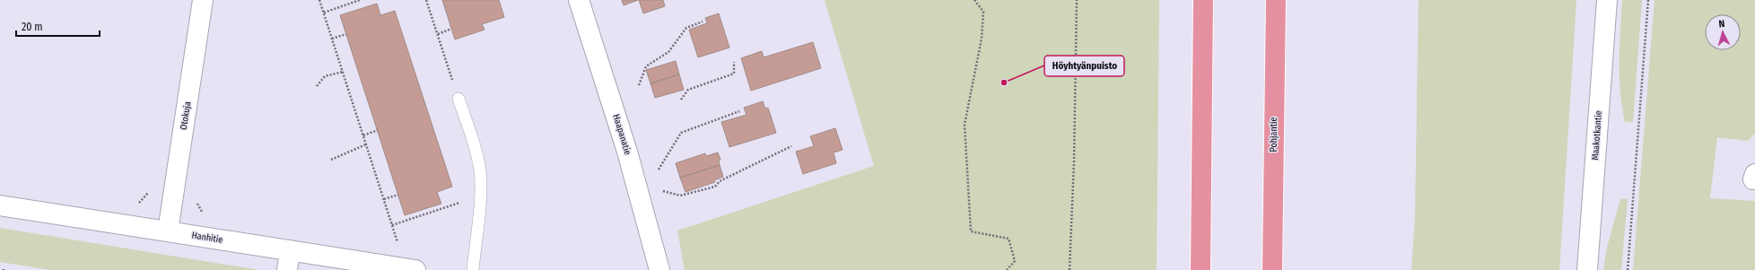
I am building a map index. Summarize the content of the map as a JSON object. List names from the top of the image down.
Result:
{
  "streets": {
    "highway": ["Pohjantie"],
    "street": [
      "Otokuja",
      "Haapanatie",
      "Maakotkantie",
      "Hanhitie"
    ]
  },
  "crossings": [
    ["Otokuja", "Hanhitie"]
  ],
  "places": ["Höyhtyänpuisto"],
  "scale_bar": "20 m",
  "north": "top"
}
